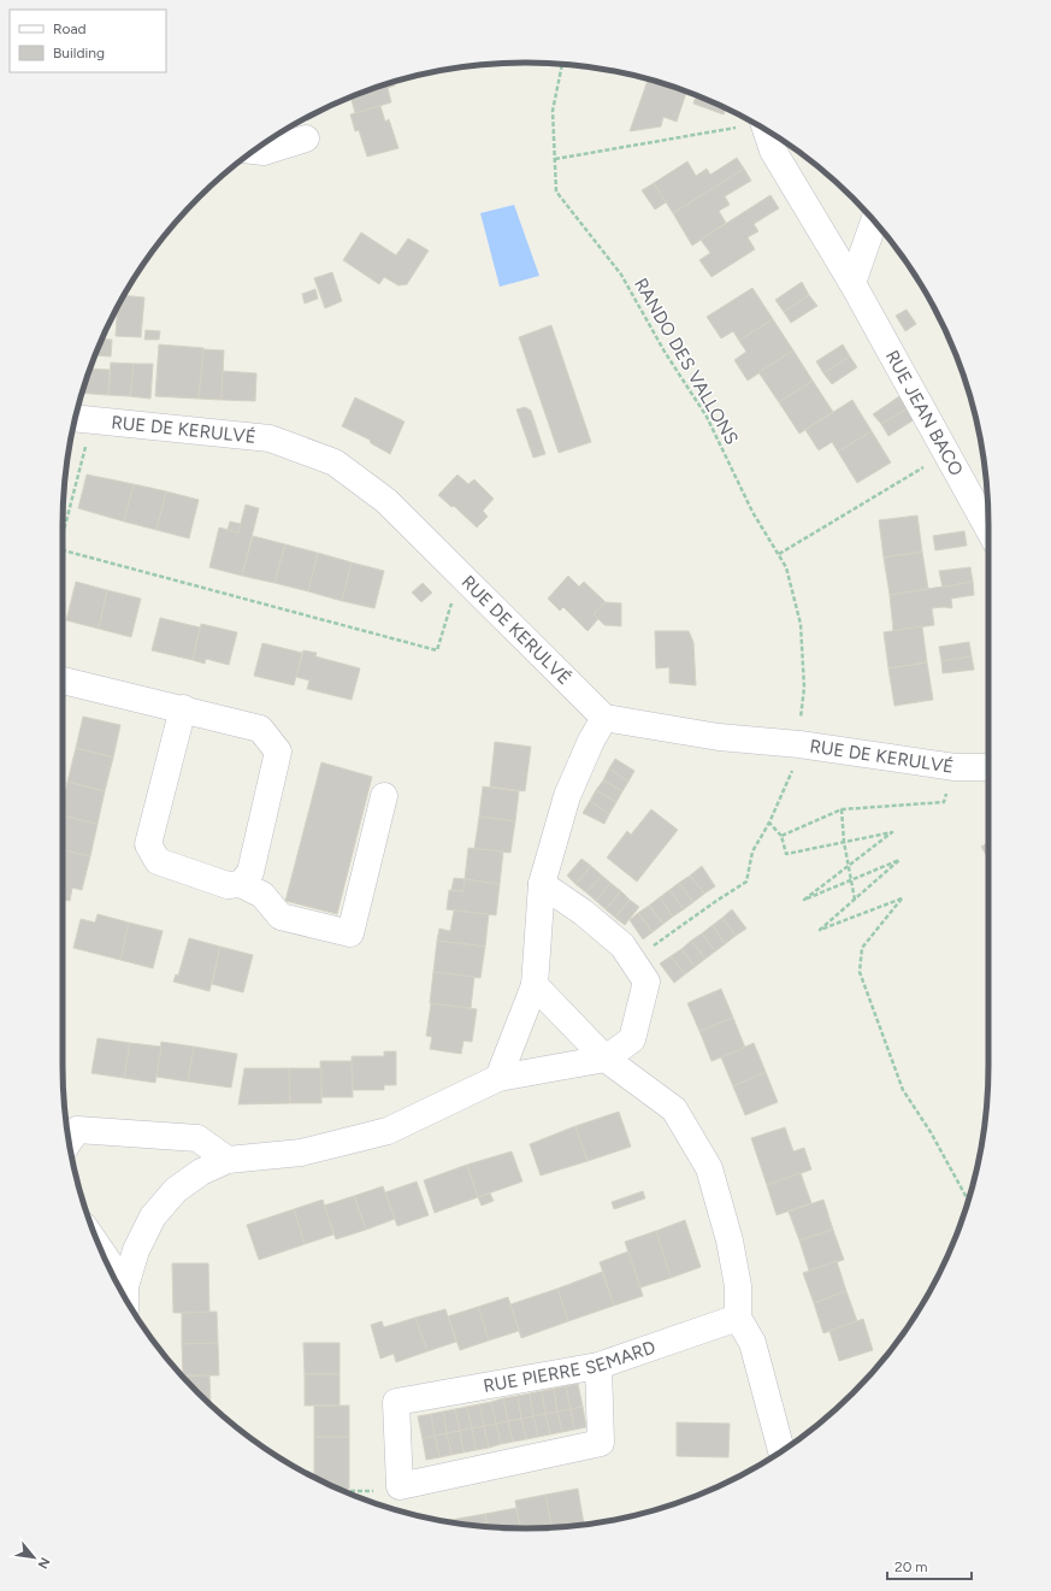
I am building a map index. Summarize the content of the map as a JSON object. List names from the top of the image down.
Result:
{
  "streets": {
    "street": ["RUE JEAN BACO", "RUE DE KERULVÉ", "RUE PIERRE SEMARD"],
    "path": ["RANDO DES VALLONS"]
  },
  "crossings": [
    ["RANDO DES VALLONS", "RUE DE KERULVÉ"]
  ],
  "legend": ["Road", "Building"],
  "scale_bar": "20 m",
  "north": "bottom right"
}
